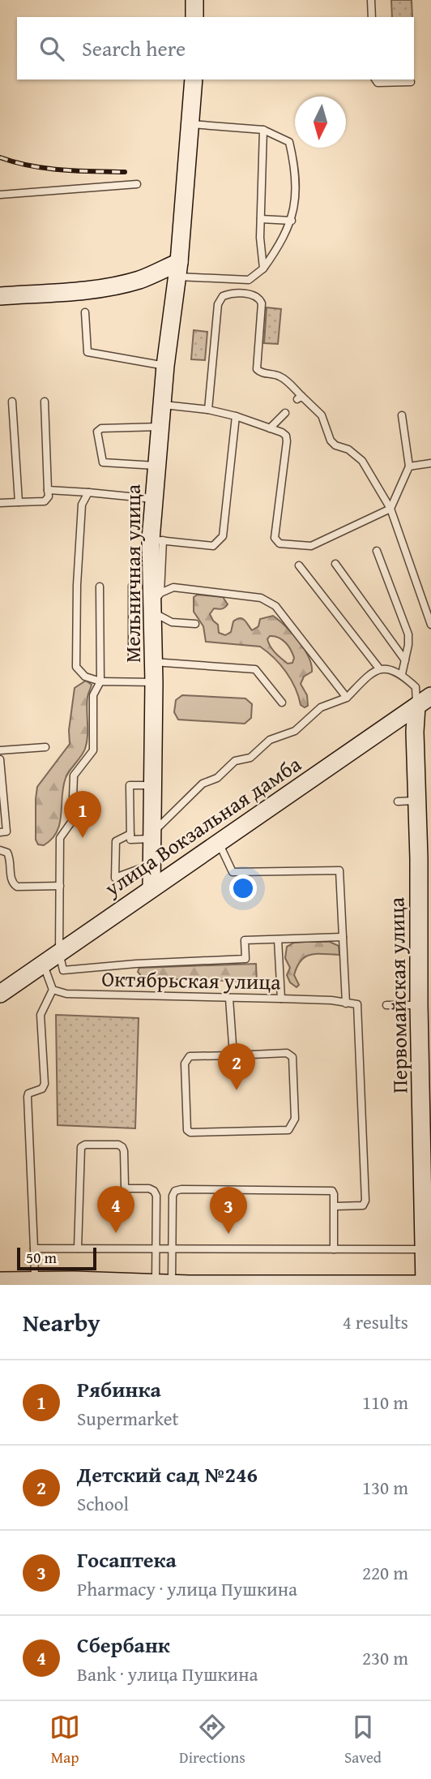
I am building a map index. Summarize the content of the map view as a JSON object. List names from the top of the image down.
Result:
{
  "streets": {
    "main road": ["Мельничная улица", "улица Вокзальная дамба", "Первомайская улица"],
    "lane": ["Октябрьская улица"]
  },
  "crossings": [
    ["Мельничная улица", "улица Вокзальная дамба"],
    ["улица Вокзальная дамба", "Первомайская улица"]
  ],
  "scale_bar": "50 m",
  "north": "bottom",
  "page": {
    "search": "Search here",
    "pins": [
      "1",
      "2",
      "4",
      "3"
    ],
    "scale": "50 m",
    "heading": ["Nearby", "4 results"],
    "list": [
      {
        "mark": "1",
        "name": "Рябинка",
        "note": "Supermarket",
        "value": "110 m"
      },
      {
        "mark": "2",
        "name": "Детский сад №246",
        "note": "School",
        "value": "130 m"
      },
      {
        "mark": "3",
        "name": "Госаптека",
        "note": "Pharmacy · улица Пушкина",
        "value": "220 m"
      },
      {
        "mark": "4",
        "name": "Сбербанк",
        "note": "Bank · улица Пушкина",
        "value": "230 m"
      }
    ],
    "nav": ["Map", "Directions", "Saved"]
  }
}
